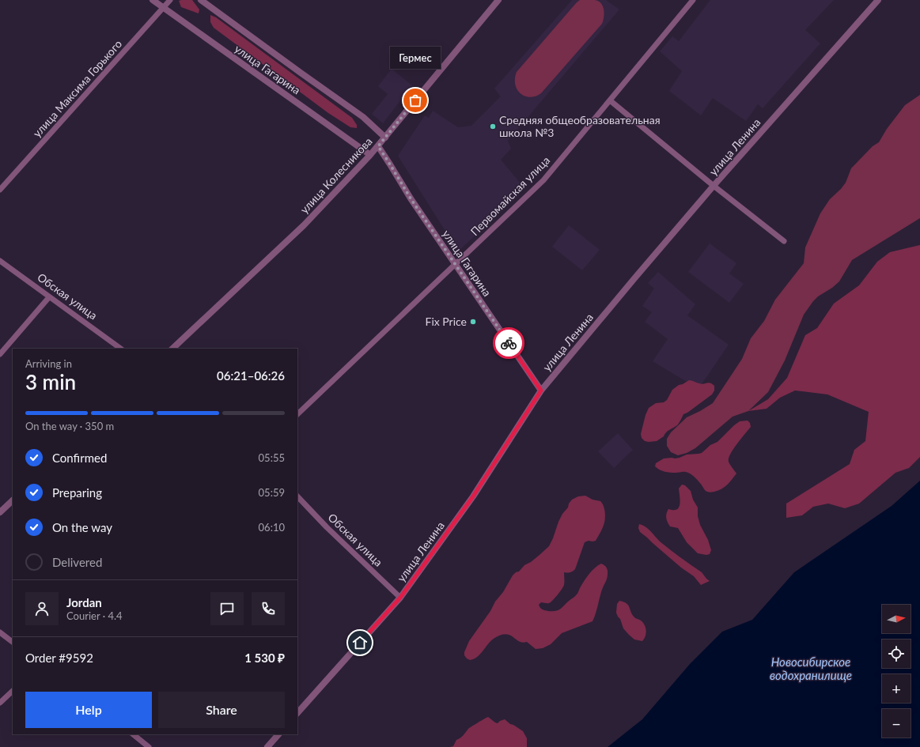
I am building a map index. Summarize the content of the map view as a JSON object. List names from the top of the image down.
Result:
{
  "streets": {
    "street": [
      "улица Гагарина",
      "улица Максима Горького",
      "улица Ленина",
      "улица Колесникова",
      "Первомайская улица",
      "Обская улица"
    ]
  },
  "crossings": [
    ["улица Гагарина", "улица Максима Горького"],
    ["улица Гагарина", "улица Ленина"],
    ["улица Гагарина", "улица Колесникова"],
    ["улица Гагарина", "Первомайская улица"],
    ["улица Ленина", "Обская улица"]
  ],
  "water": ["Новосибирское водохранилище"],
  "places": ["Гермес", "Средняя общеобразовательная школа №3", "Fix Price"],
  "north": "right",
  "page": {
    "bubble": "Гермес",
    "heading": ["3 min", "Arriving in", "06:21–06:26"],
    "panel": [
      "Jordan",
      "Courier · 4.4",
      "Order #9592",
      "1 530 ₽"
    ],
    "bar": "On the way · 350 m",
    "list": [
      ["Confirmed", "05:55"],
      ["Preparing", "05:59"],
      ["On the way", "06:10"],
      "Delivered"
    ],
    "map_buttons": ["+", "−"],
    "buttons": ["Help", "Share"]
  }
}
